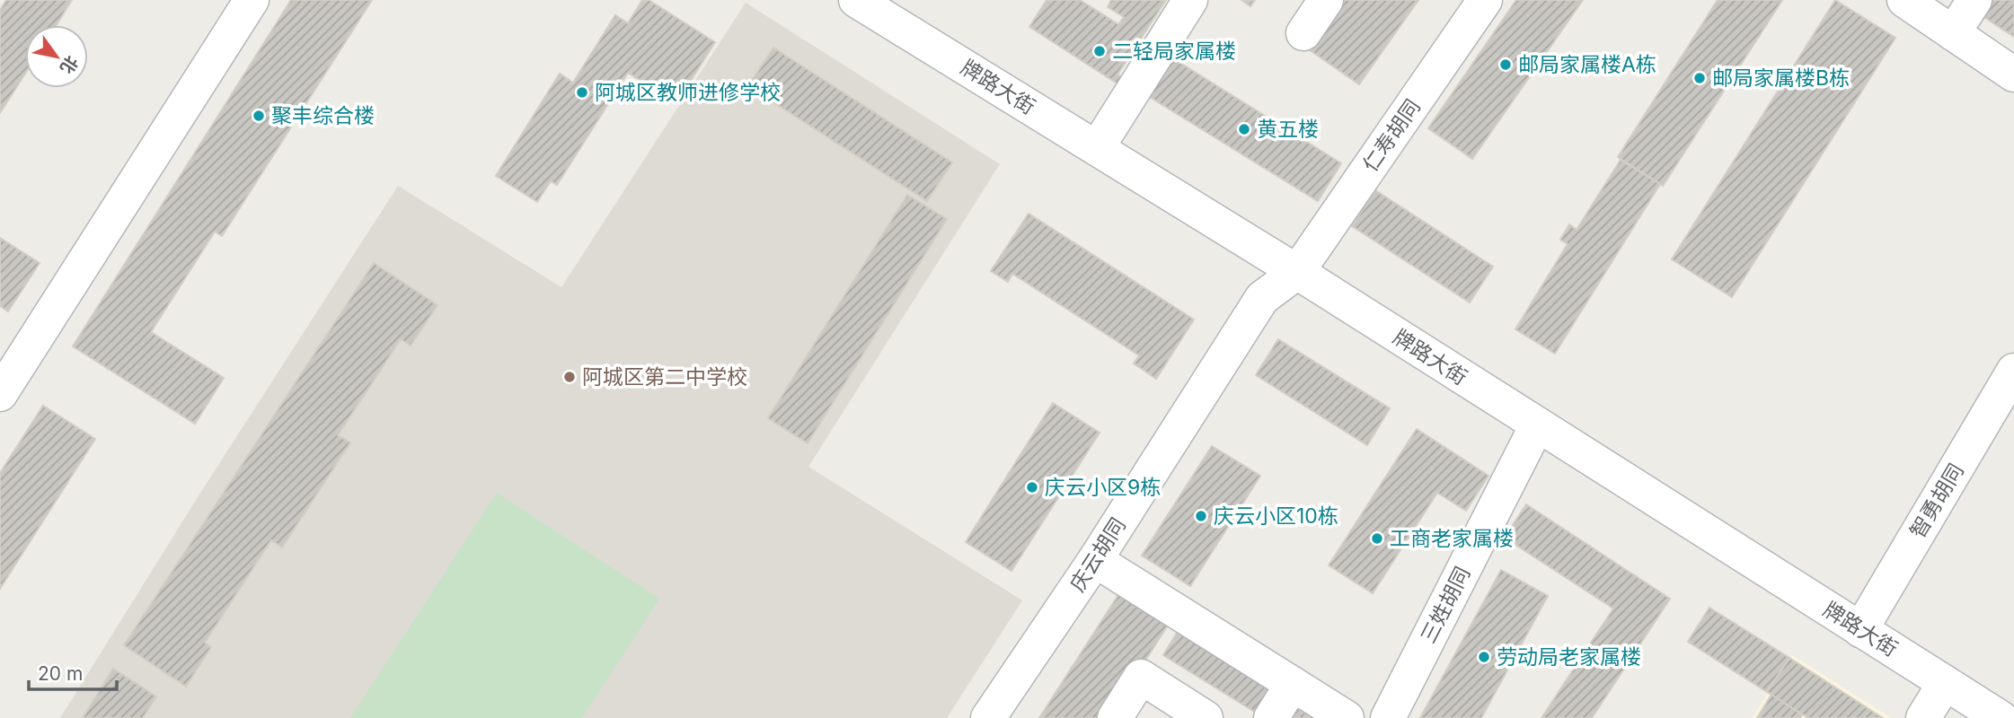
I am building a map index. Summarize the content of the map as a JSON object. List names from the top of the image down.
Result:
{
  "streets": {
    "street": [
      "牌路大街",
      "仁寿胡同",
      "智勇胡同",
      "庆云胡同",
      "三姓胡同"
    ]
  },
  "crossings": [
    ["牌路大街", "仁寿胡同"],
    ["牌路大街", "智勇胡同"],
    ["牌路大街", "庆云胡同"],
    ["牌路大街", "三姓胡同"],
    ["仁寿胡同", "庆云胡同"]
  ],
  "places": [
    "二轻局家属楼",
    "邮局家属楼A栋",
    "邮局家属楼B栋",
    "阿城区教师进修学校",
    "聚丰综合楼",
    "黄五楼",
    "阿城区第二中学校",
    "庆云小区9栋",
    "庆云小区10栋",
    "工商老家属楼",
    "劳动局老家属楼"
  ],
  "scale_bar": "20 m",
  "north": "bottom right"
}
